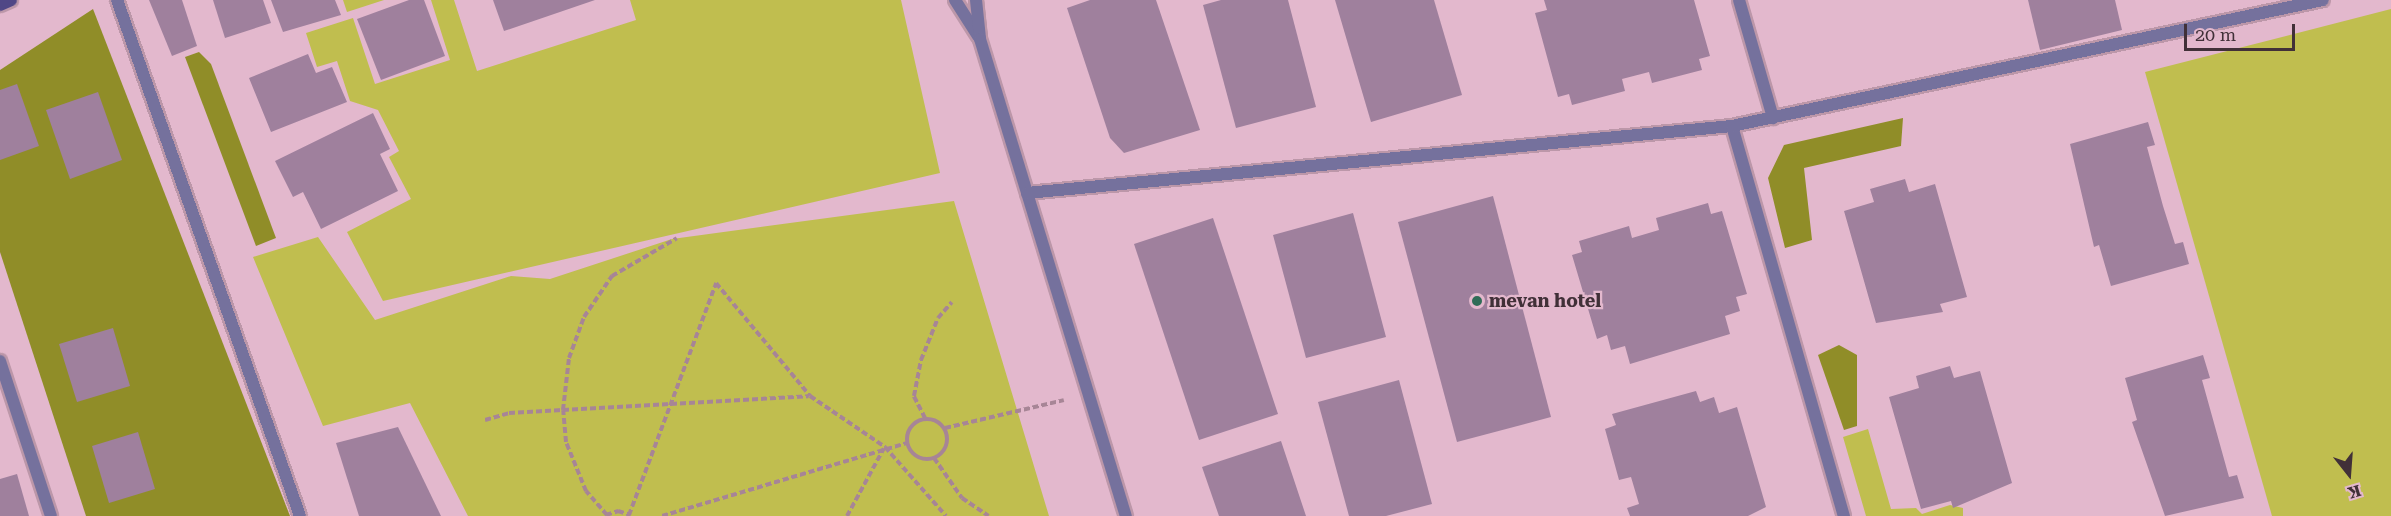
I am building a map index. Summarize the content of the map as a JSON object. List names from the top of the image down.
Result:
{
  "places": ["mevan hotel"],
  "scale_bar": "20 m",
  "north": "bottom"
}
